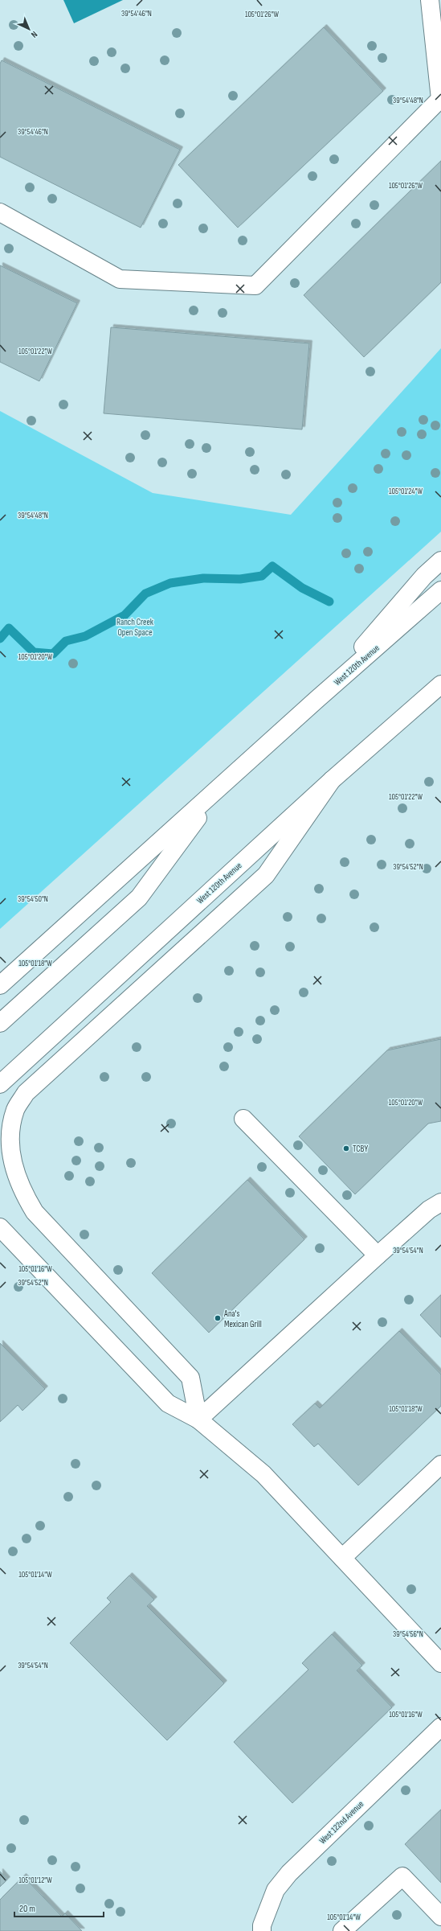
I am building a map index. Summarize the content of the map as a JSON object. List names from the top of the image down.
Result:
{
  "streets": {
    "main road": ["West 120th Avenue", "West 122nd Avenue"]
  },
  "parks": ["Ranch Creek Open Space"],
  "places": ["TCBY", "Ana's Mexican Grill"],
  "scale_bar": "20 m",
  "north": "bottom right",
  "coordinates": [
    "39°54'46\"N",
    "105°01'26\"W",
    "39°54'48\"N",
    "105°01'22\"W",
    "105°01'24\"W",
    "105°01'20\"W",
    "39°54'52\"N",
    "39°54'50\"N",
    "105°01'18\"W",
    "39°54'54\"N",
    "105°01'16\"W",
    "105°01'14\"W",
    "39°54'56\"N",
    "105°01'12\"W"
  ]
}
